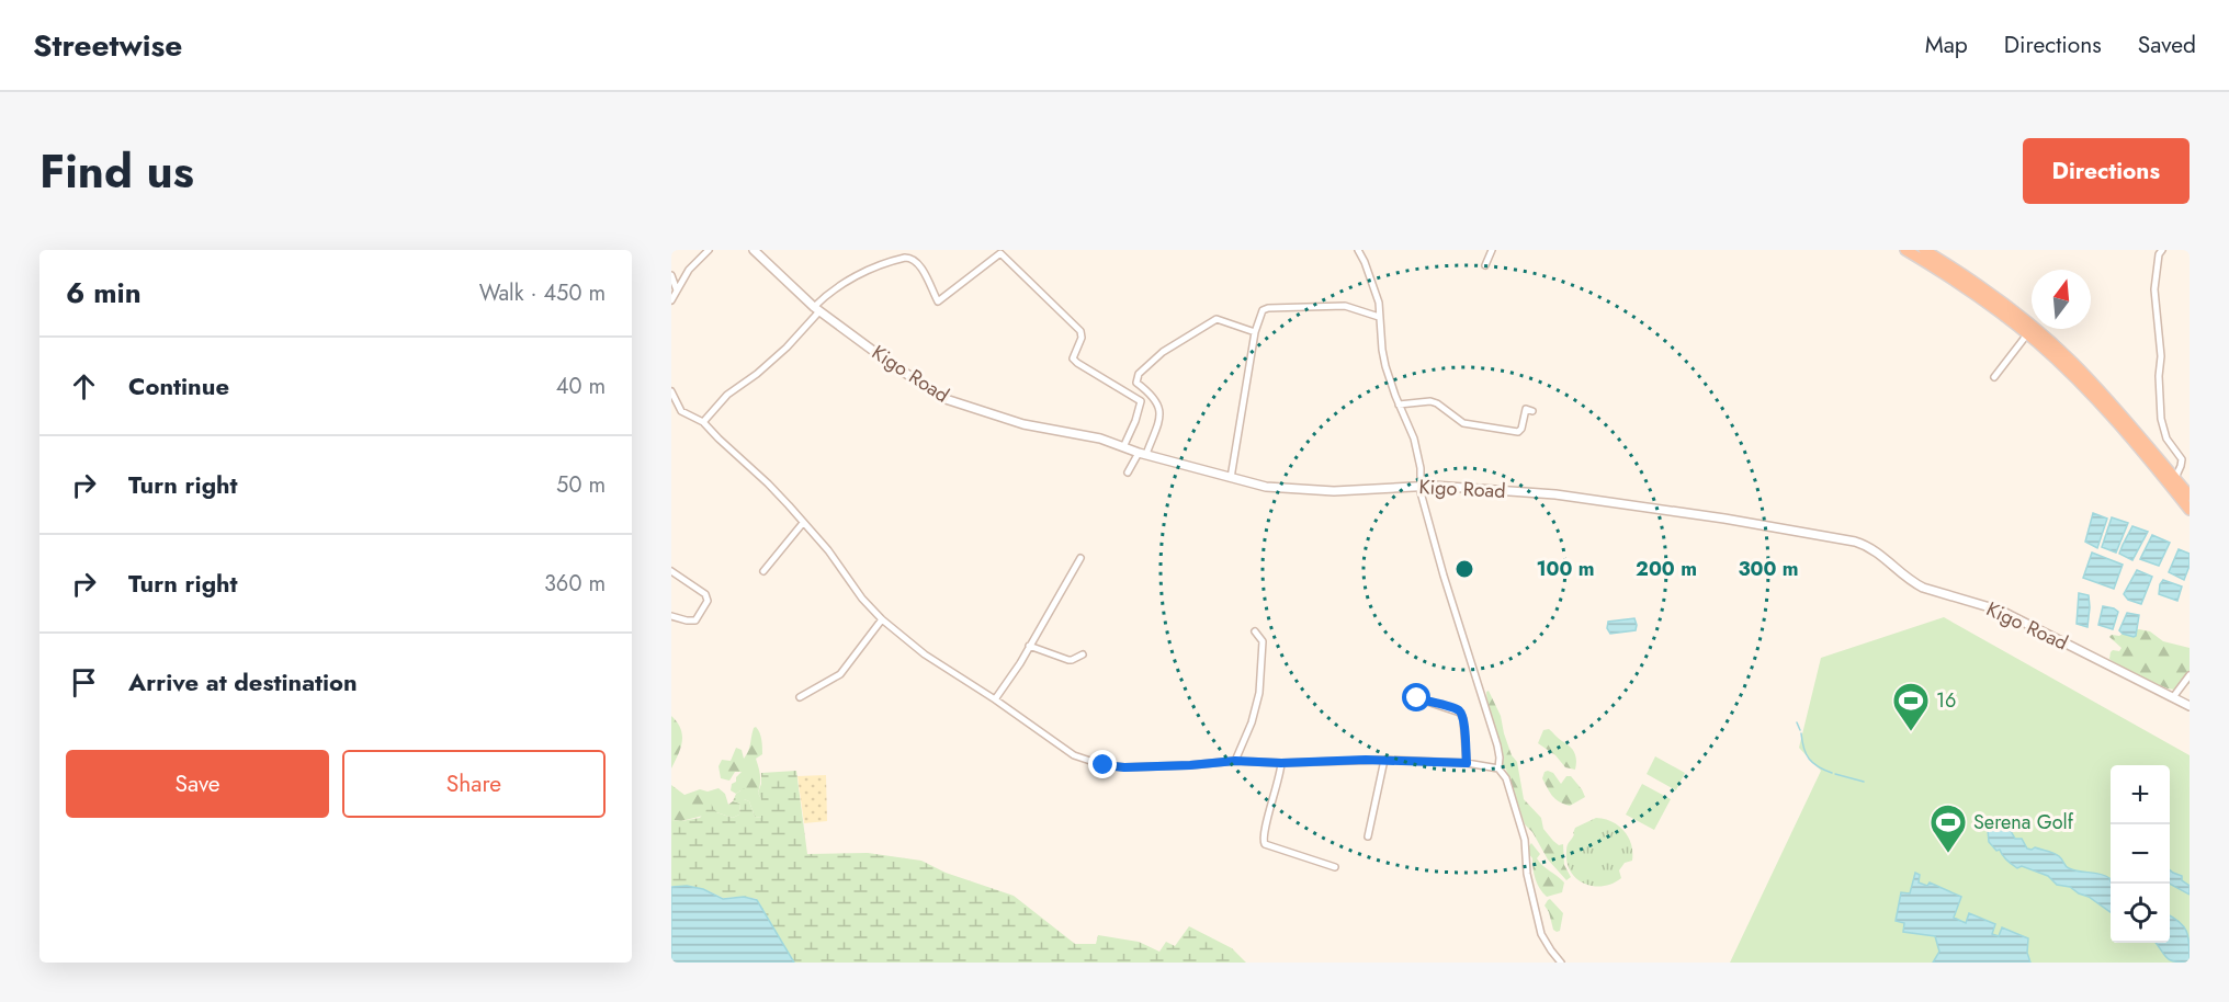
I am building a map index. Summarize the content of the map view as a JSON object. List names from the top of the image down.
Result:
{
  "streets": {
    "street": ["Kigo Road"]
  },
  "places": {
    "sports": ["16", "Serena Golf"]
  },
  "north": "top",
  "page": {
    "header": "Streetwise",
    "nav": ["Map", "Directions", "Saved"],
    "title": "Find us",
    "buttons": [
      "Directions",
      ["Save", "Share"]
    ],
    "heading": ["6 min", "Walk · 450 m"],
    "list": [
      ["Continue", "40 m"],
      ["Turn right", "50 m"],
      ["Turn right", "360 m"],
      "Arrive at destination"
    ],
    "map_buttons": ["+", "−"]
  },
  "rings": ["100 m", "200 m", "300 m"]
}
